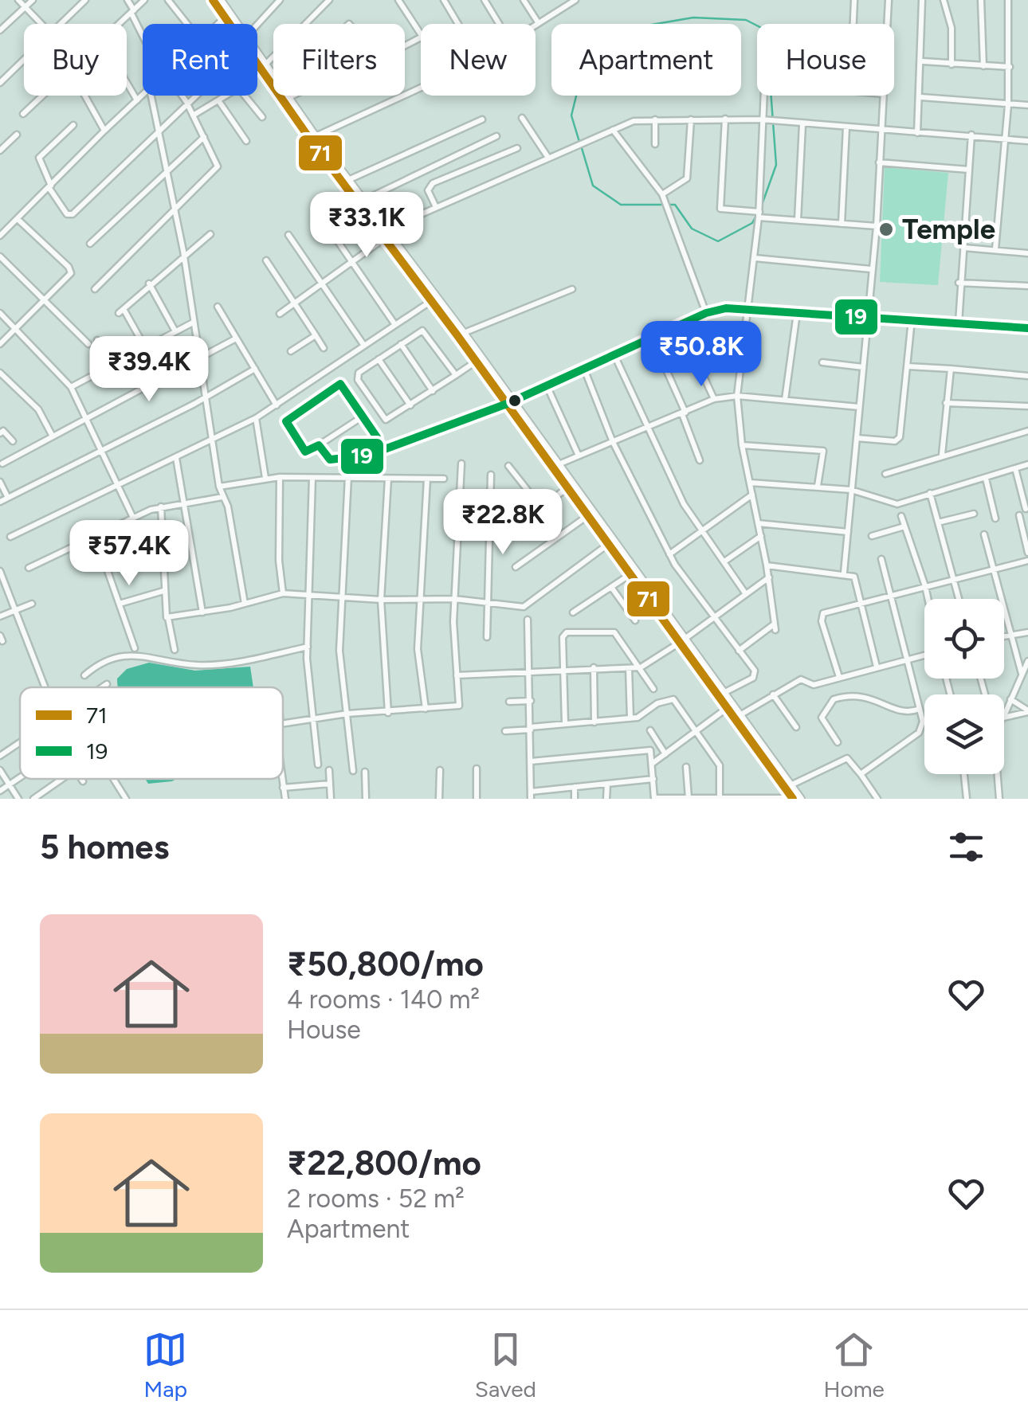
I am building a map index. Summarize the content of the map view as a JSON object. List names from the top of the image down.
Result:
{
  "places": ["Temple"],
  "lines": ["transit line 71", "transit line 19"],
  "legend": ["71", "19"],
  "page": {
    "chip": [
      "Buy",
      "Rent",
      "Filters",
      "New",
      "Apartment",
      "House"
    ],
    "price": [
      "₹33.1K",
      "₹50.8K",
      "₹39.4K",
      "₹22.8K",
      "₹57.4K"
    ],
    "heading": "5 homes",
    "list": [
      {
        "name": "₹50,800/mo",
        "note": "4 rooms · 140 m² · House"
      },
      {
        "name": "₹22,800/mo",
        "note": "2 rooms · 52 m² · Apartment"
      }
    ],
    "tabs": ["Map", "Saved", "Home"]
  }
}
